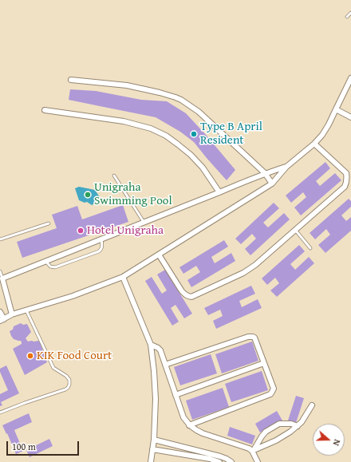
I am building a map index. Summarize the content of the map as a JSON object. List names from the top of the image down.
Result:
{
  "places": [
    "Type B April Resident",
    "Unigraha Swimming Pool",
    "Hotel Unigraha",
    "KIK Food Court"
  ],
  "scale_bar": "100 m",
  "north": "right"
}
